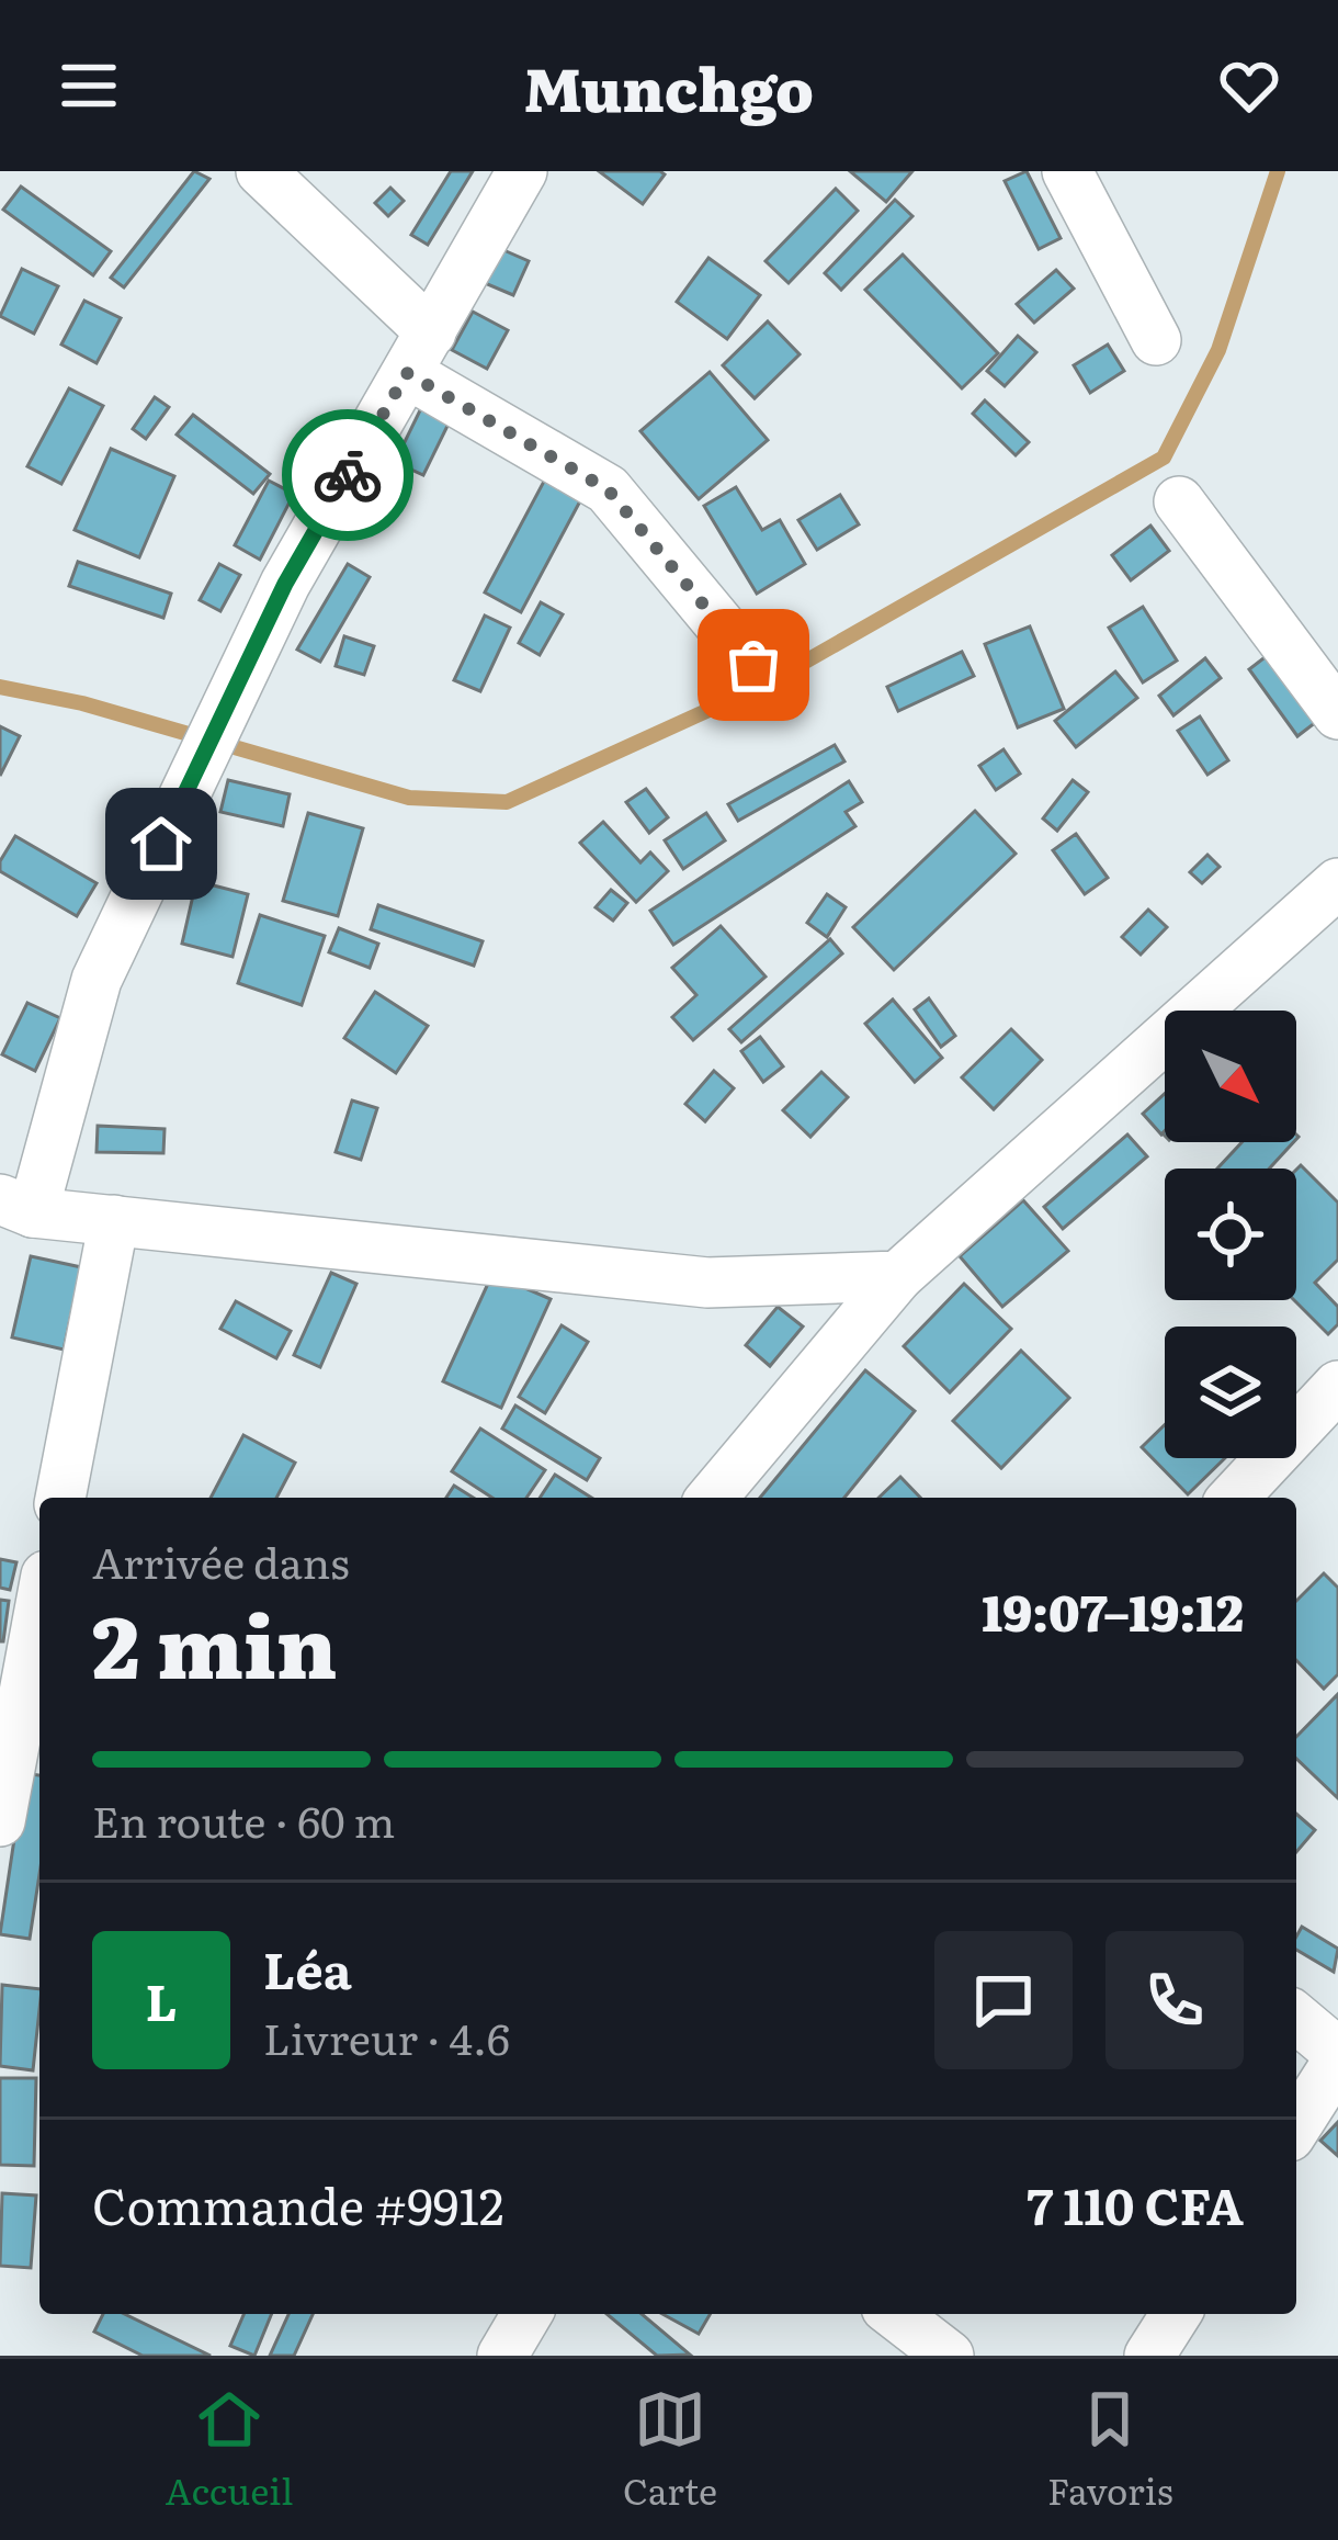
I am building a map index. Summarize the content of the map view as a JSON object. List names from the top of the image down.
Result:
{
  "north": "bottom right",
  "page": {
    "header": "Munchgo",
    "heading": ["2 min", "Arrivée dans", "19:07–19:12"],
    "panel": [
      "Léa",
      "Livreur · 4.6",
      "Commande #9912",
      "7 110 CFA"
    ],
    "bar": "En route · 60 m",
    "round": "L",
    "tabs": ["Accueil", "Carte", "Favoris"]
  }
}
